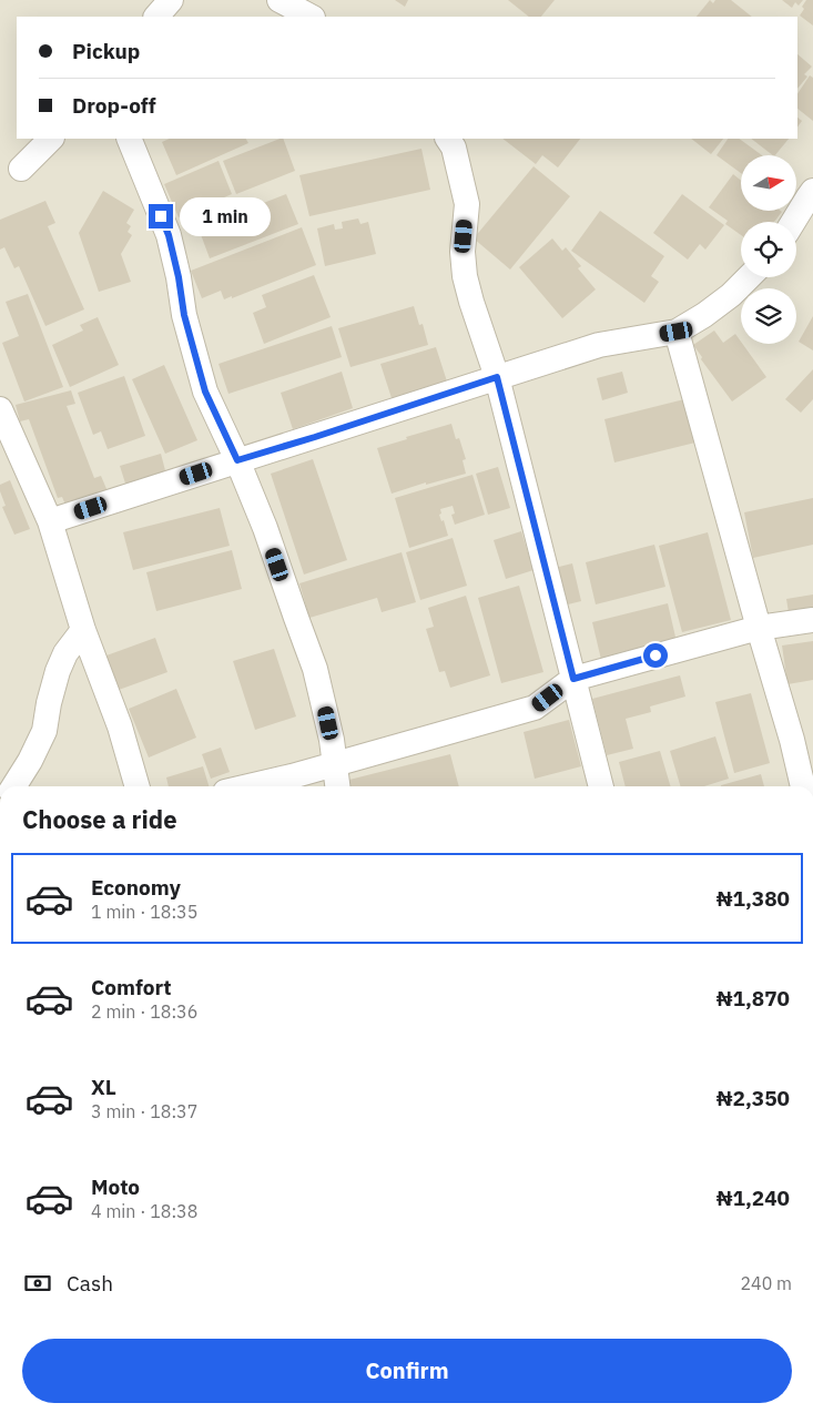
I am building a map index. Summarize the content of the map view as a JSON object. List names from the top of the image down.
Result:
{
  "north": "right",
  "page": {
    "banner": ["Pickup", "Drop-off"],
    "bubble": "1 min",
    "heading": "Choose a ride",
    "list": [
      {
        "name": "Economy",
        "note": "1 min · 18:35",
        "value": "₦1,380"
      },
      {
        "name": "Comfort",
        "note": "2 min · 18:36",
        "value": "₦1,870"
      },
      {
        "name": "XL",
        "note": "3 min · 18:37",
        "value": "₦2,350"
      },
      {
        "name": "Moto",
        "note": "4 min · 18:38",
        "value": "₦1,240"
      }
    ],
    "pay": ["Cash", "240 m"],
    "buttons": "Confirm"
  }
}
